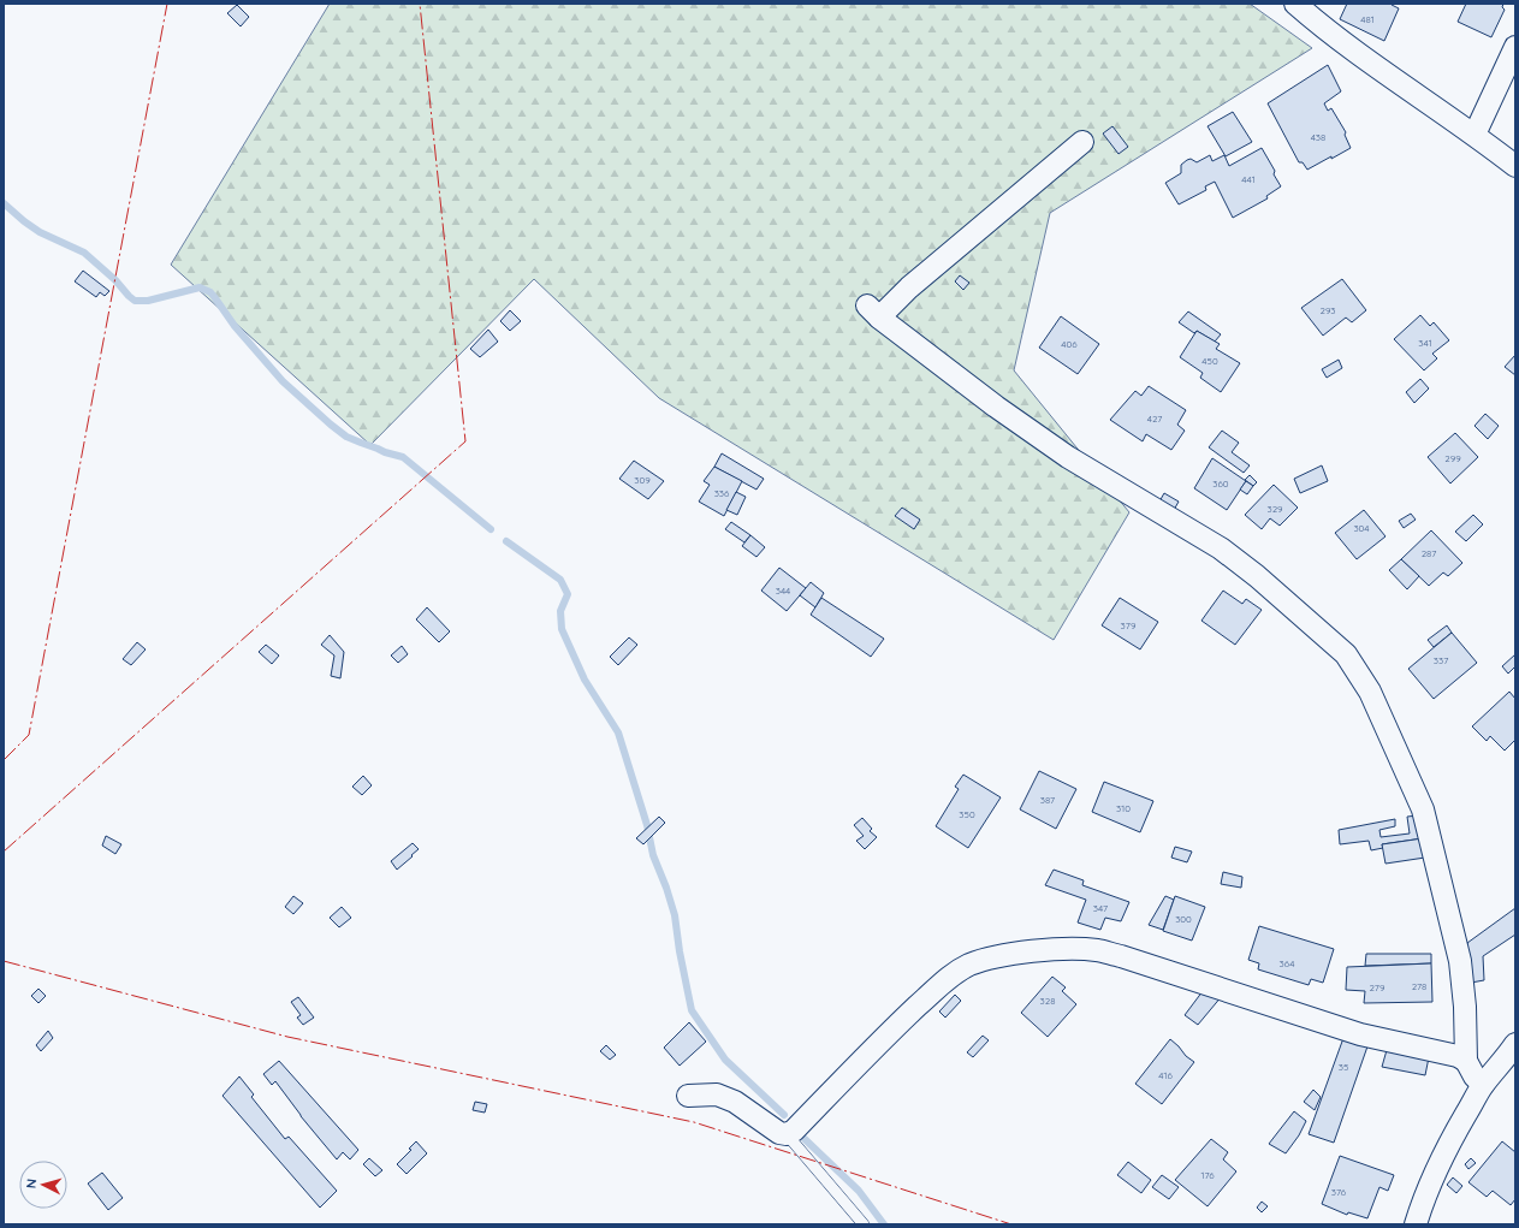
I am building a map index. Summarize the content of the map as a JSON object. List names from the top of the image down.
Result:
{
  "house_numbers": [
    "481",
    "438",
    "441",
    "293",
    "341",
    "406",
    "450",
    "427",
    "299",
    "309",
    "360",
    "336",
    "329",
    "304",
    "287",
    "344",
    "379",
    "337",
    "387",
    "310",
    "350",
    "347",
    "300",
    "364",
    "278",
    "279",
    "328",
    "35",
    "416",
    "176",
    "376"
  ],
  "north": "left"
}
